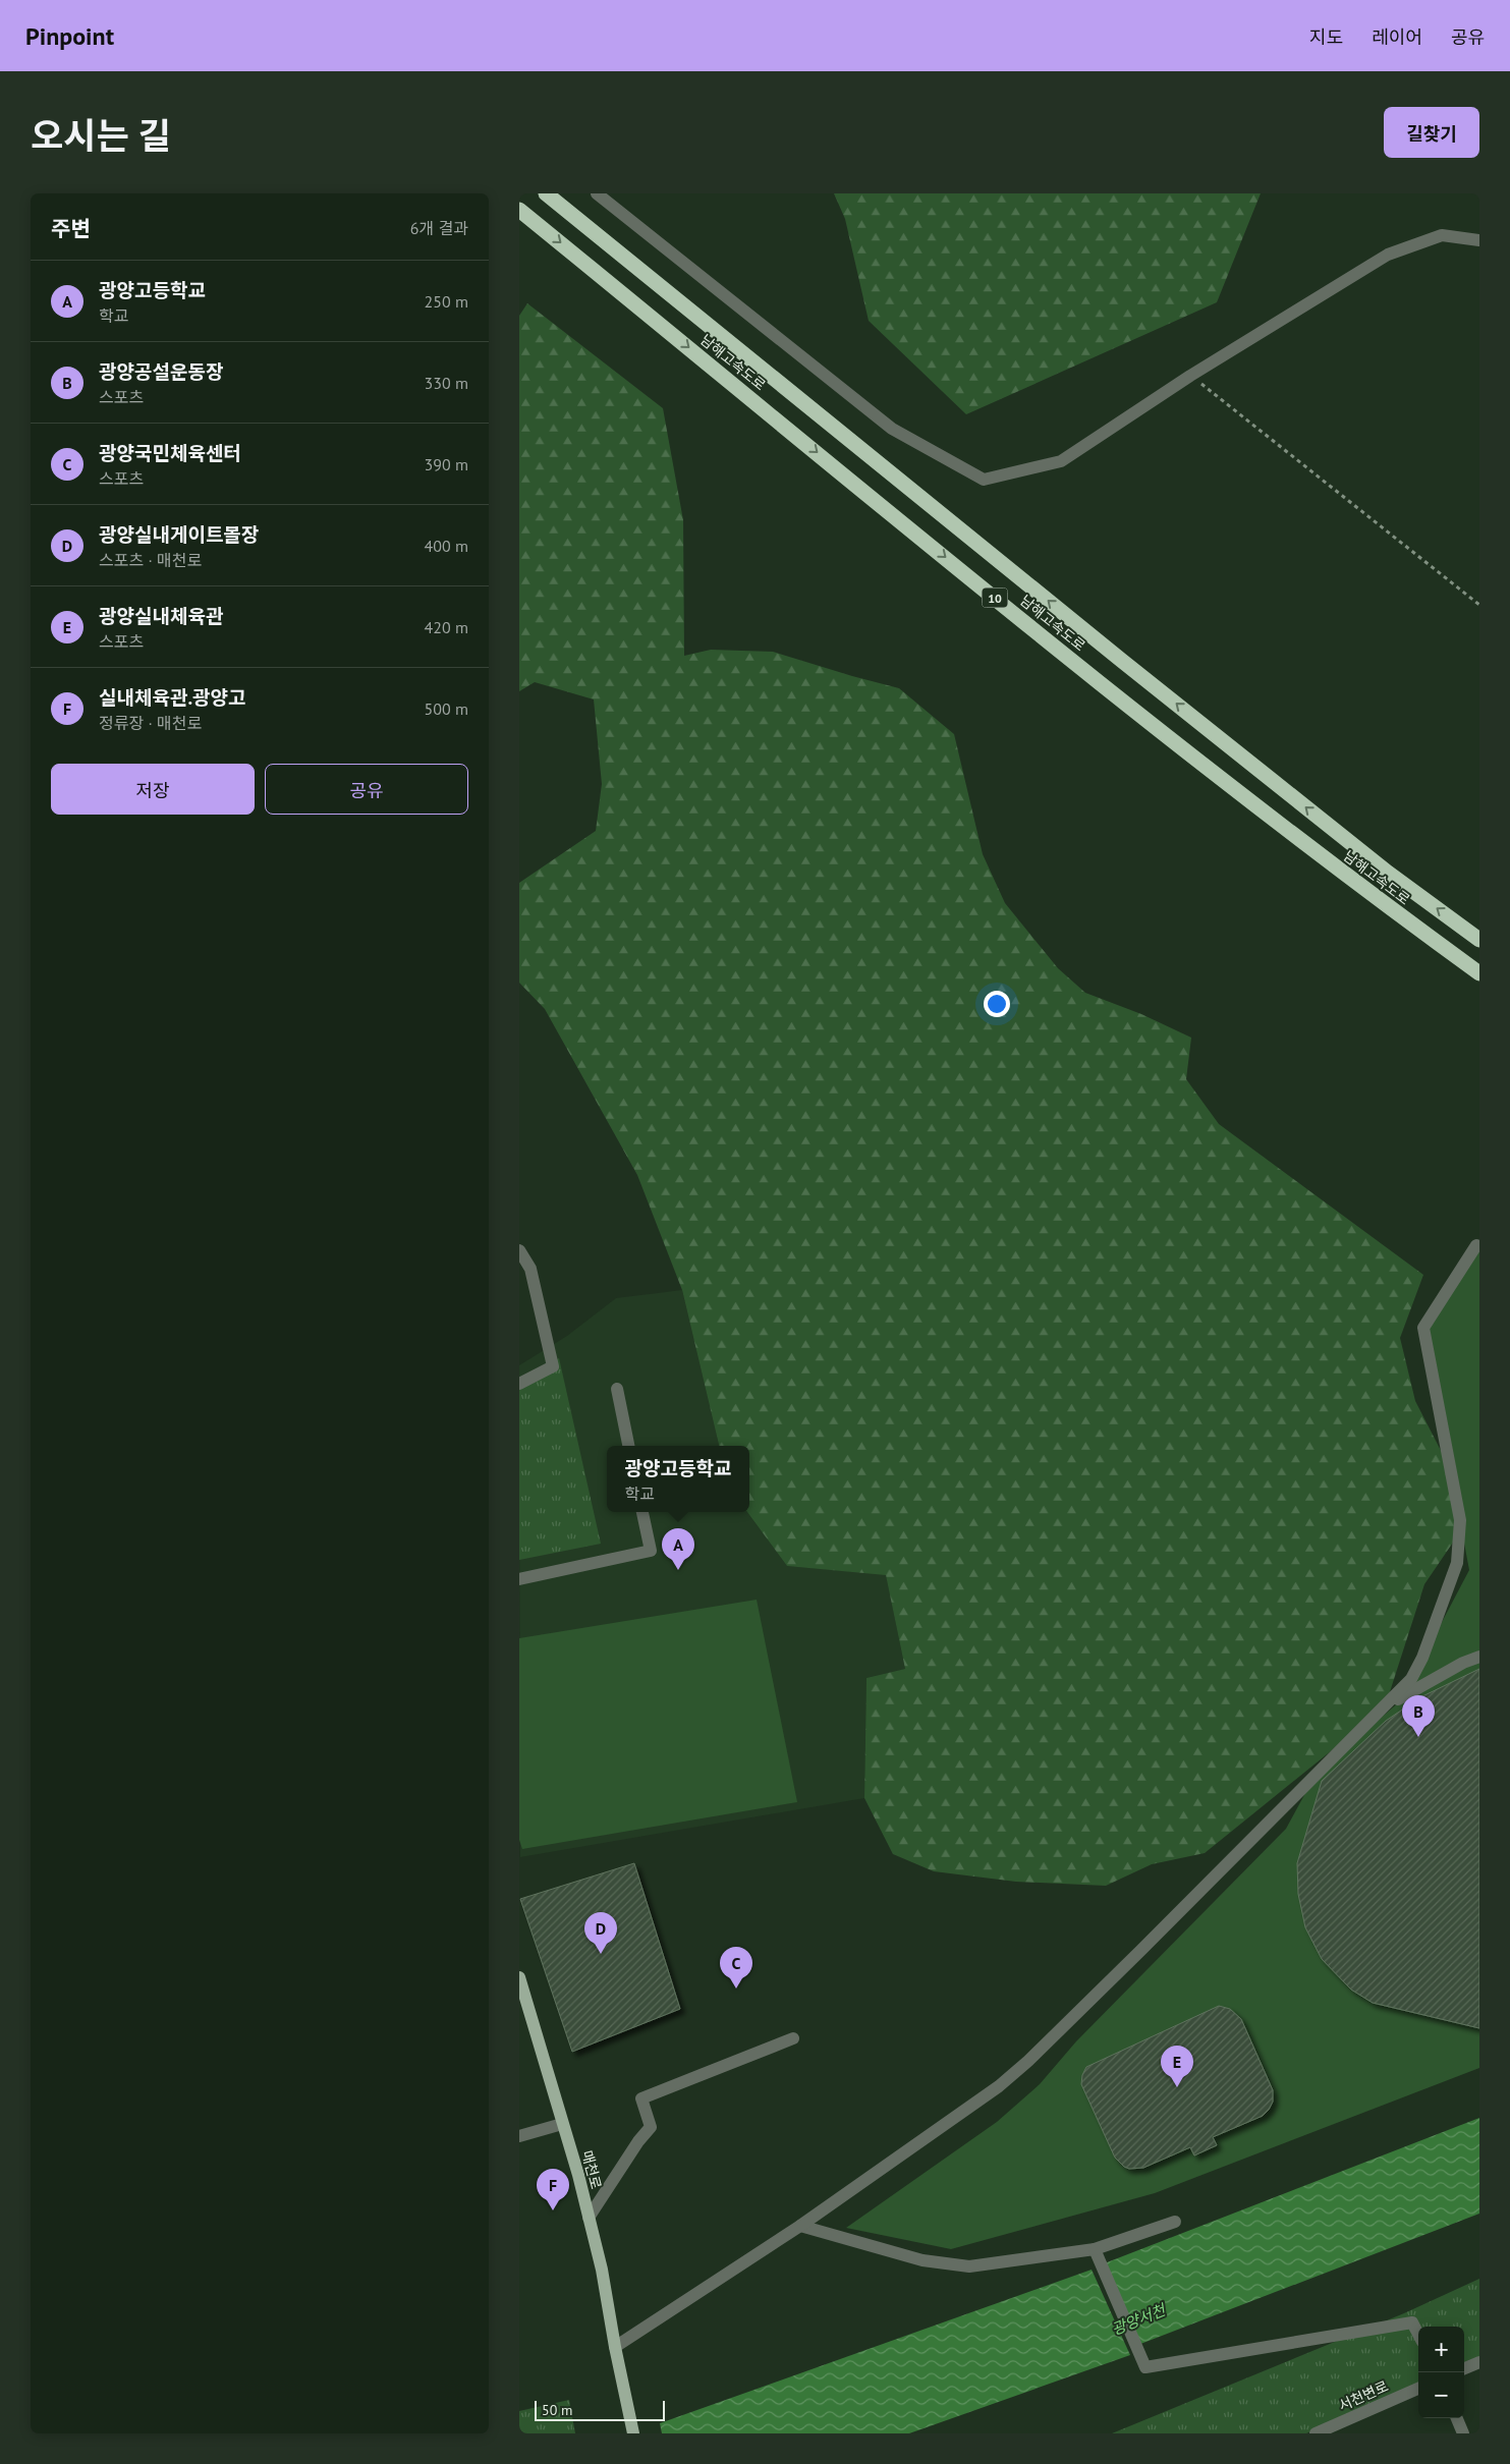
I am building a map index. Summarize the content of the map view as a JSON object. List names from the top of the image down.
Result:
{
  "streets": {
    "highway": ["남해고속도로", "10"],
    "main road": ["매천로"],
    "street": ["서천변로"]
  },
  "water": ["광양서천"],
  "scale_bar": "50 m",
  "page": {
    "header": "Pinpoint",
    "nav": ["지도", "레이어", "공유"],
    "title": "오시는 길",
    "buttons": [
      "길찾기",
      ["저장", "공유"]
    ],
    "heading": ["주변", "6개 결과"],
    "list": [
      {
        "mark": "A",
        "name": "광양고등학교",
        "note": "학교",
        "value": "250 m"
      },
      {
        "mark": "B",
        "name": "광양공설운동장",
        "note": "스포츠",
        "value": "330 m"
      },
      {
        "mark": "C",
        "name": "광양국민체육센터",
        "note": "스포츠",
        "value": "390 m"
      },
      {
        "mark": "D",
        "name": "광양실내게이트볼장",
        "note": "스포츠 · 매천로",
        "value": "400 m"
      },
      {
        "mark": "E",
        "name": "광양실내체육관",
        "note": "스포츠",
        "value": "420 m"
      },
      {
        "mark": "F",
        "name": "실내체육관.광양고",
        "note": "정류장 · 매천로",
        "value": "500 m"
      }
    ],
    "popup": ["광양고등학교", "학교"],
    "pins": [
      "A",
      "B",
      "D",
      "C",
      "E",
      "F"
    ],
    "map_buttons": ["+", "−"],
    "scale": "50 m"
  }
}
